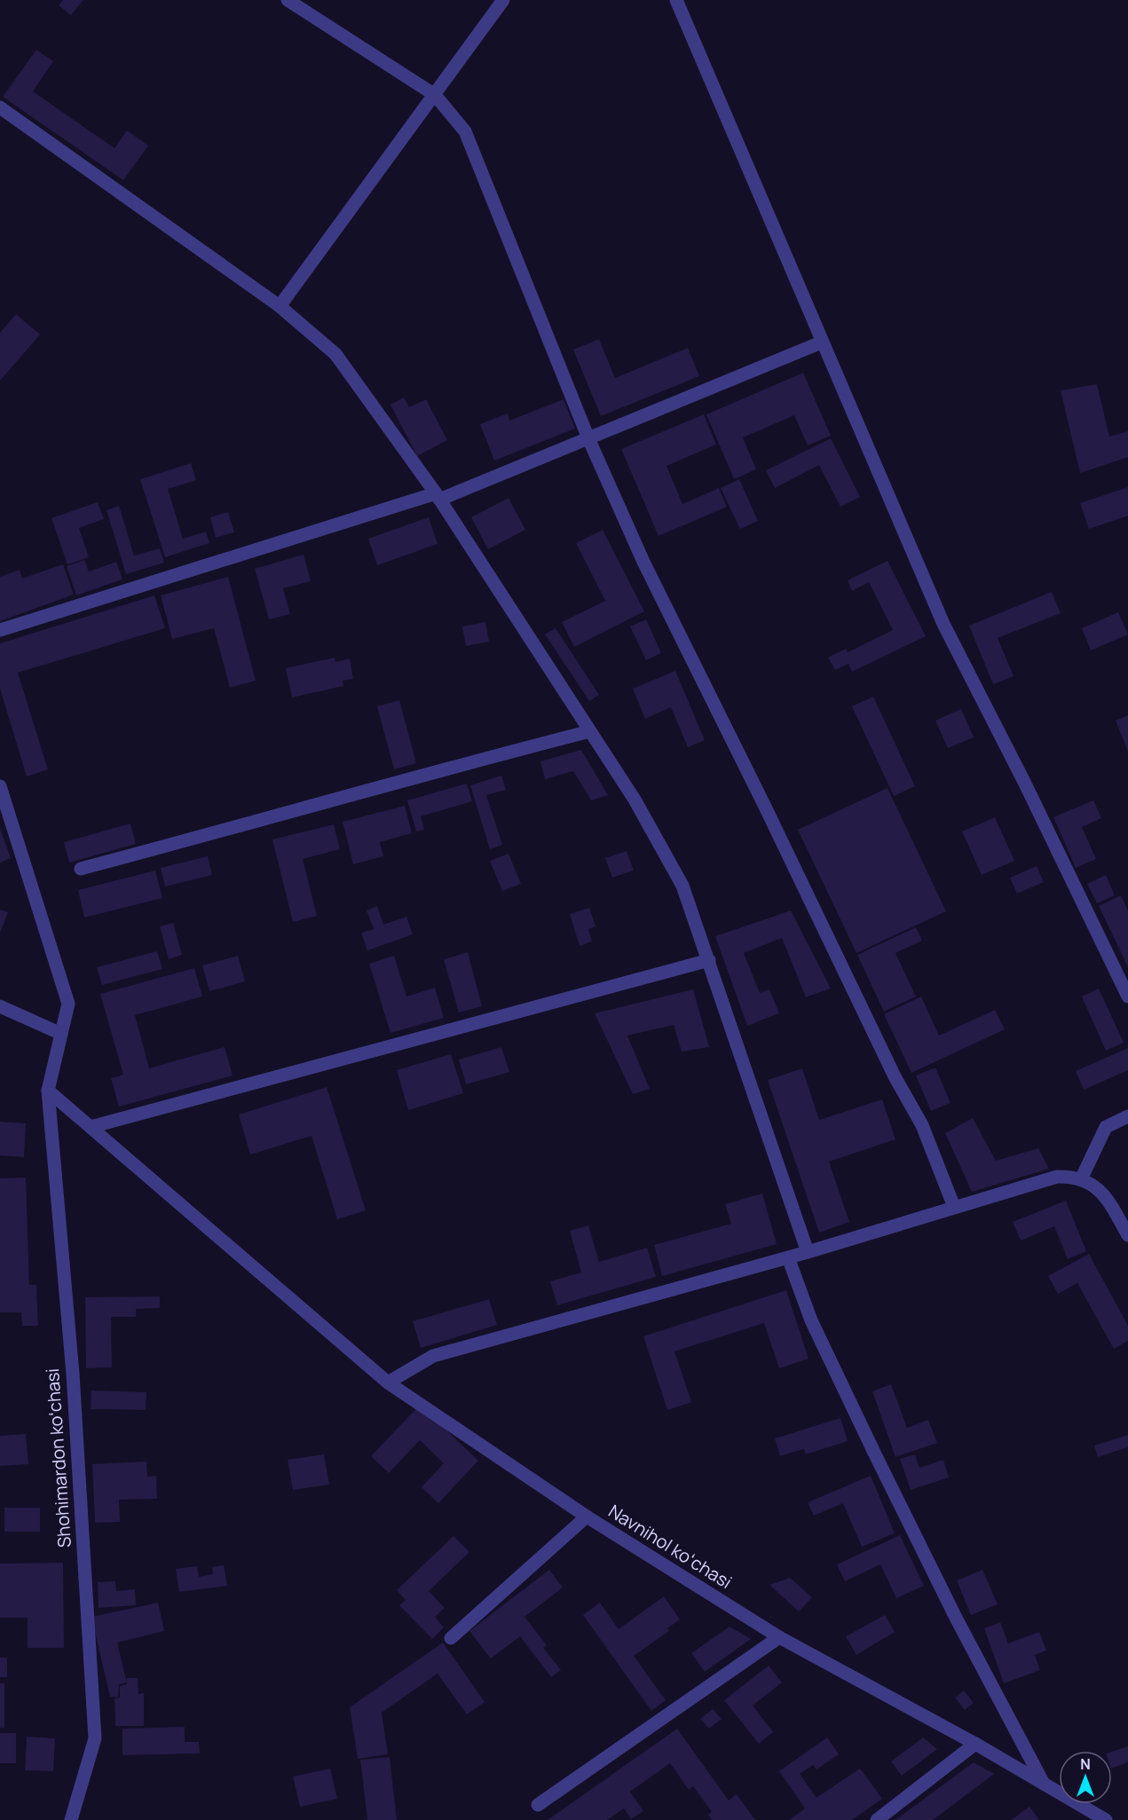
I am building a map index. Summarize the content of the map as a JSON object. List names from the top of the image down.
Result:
{
  "streets": {
    "street": ["Shohimardon koʻchasi", "Navnihol koʻchasi"]
  },
  "north": "top"
}
